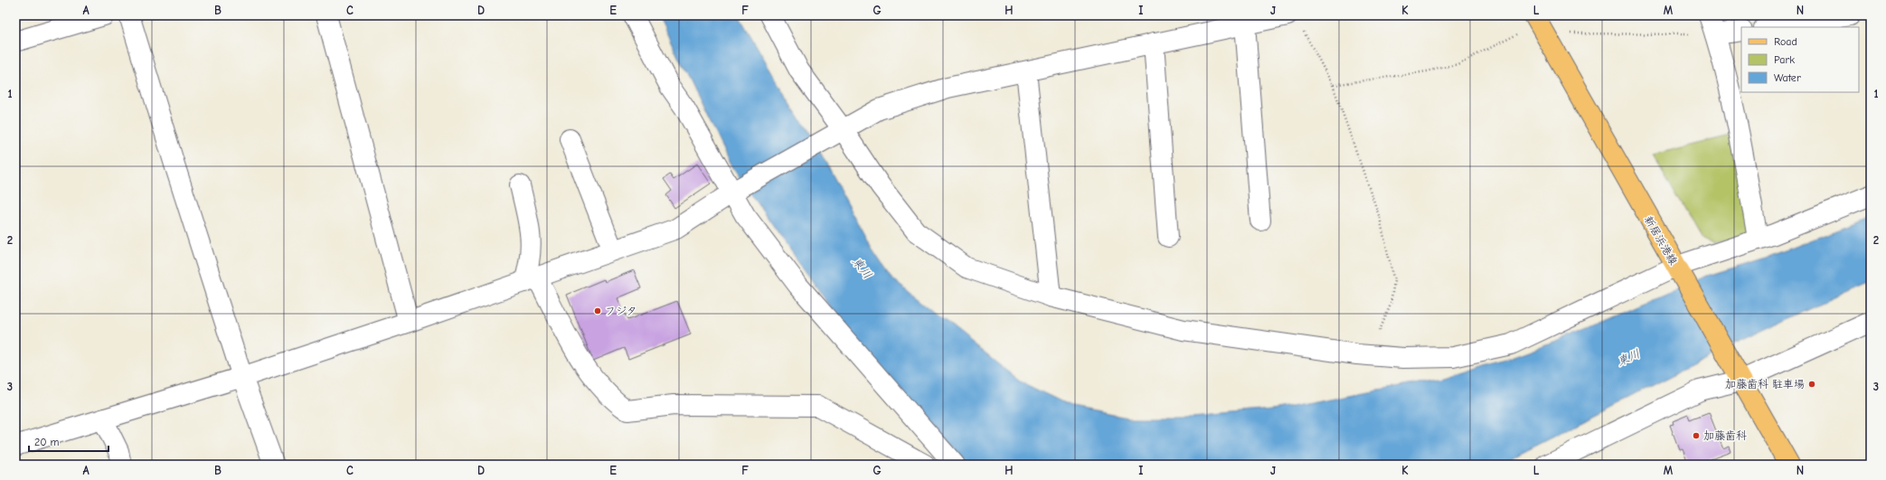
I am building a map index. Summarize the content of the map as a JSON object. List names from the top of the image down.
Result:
{
  "streets": {
    "main road": ["新居浜港線"]
  },
  "water": ["東川"],
  "places": ["フジタ", "加藤歯科 駐車場", "加藤歯科"],
  "legend": ["Road", "Park", "Water"],
  "scale_bar": "20 m",
  "grid": {
    "columns": [
      "A",
      "B",
      "C",
      "D",
      "E",
      "F",
      "G",
      "H",
      "I",
      "J",
      "K",
      "L",
      "M",
      "N"
    ],
    "rows": ["1", "2", "3"]
  }
}
